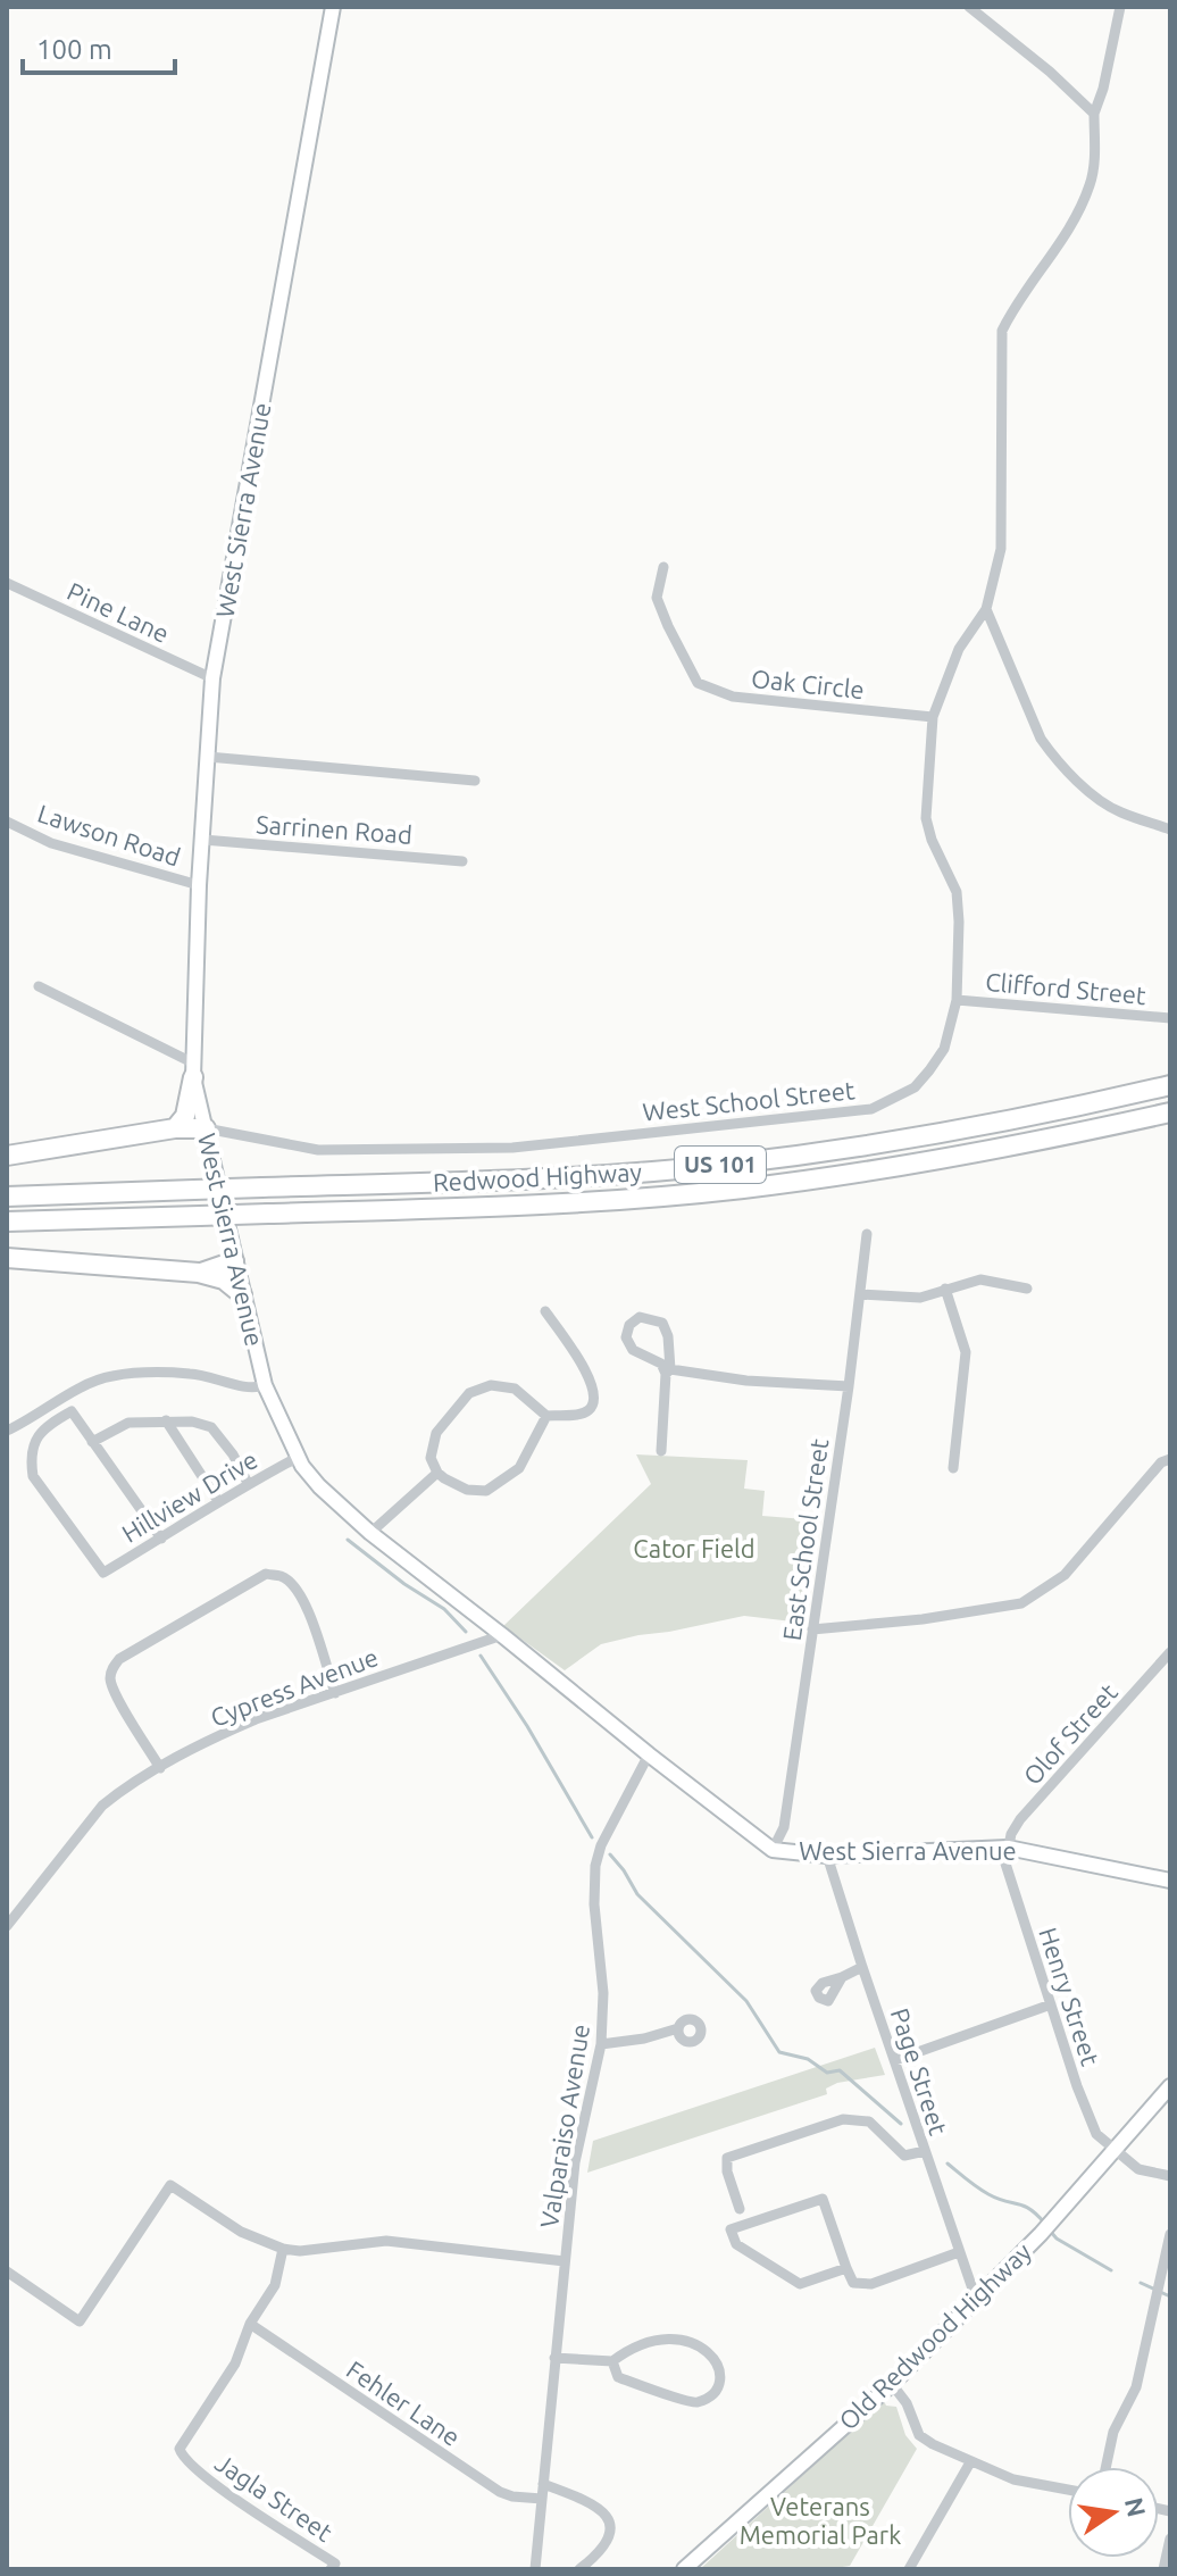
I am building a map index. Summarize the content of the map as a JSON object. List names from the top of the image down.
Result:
{
  "streets": {
    "highway": ["US 101", "Redwood Highway"],
    "main road": ["West Sierra Avenue", "Old Redwood Highway"],
    "street": [
      "Pine Lane",
      "Oak Circle",
      "Sarrinen Road",
      "Lawson Road",
      "Clifford Street",
      "West School Street",
      "Hillview Drive",
      "East School Street",
      "Cypress Avenue",
      "Olof Street",
      "Henry Street",
      "Page Street",
      "Valparaiso Avenue",
      "Fehler Lane",
      "Jagla Street"
    ]
  },
  "crossings": [
    ["West Sierra Avenue", "Pine Lane"],
    ["West Sierra Avenue", "Sarrinen Road"],
    ["West Sierra Avenue", "Lawson Road"],
    ["West Sierra Avenue", "West School Street"],
    ["West Sierra Avenue", "Hillview Drive"],
    ["West Sierra Avenue", "East School Street"],
    ["West Sierra Avenue", "Cypress Avenue"],
    ["West Sierra Avenue", "Olof Street"],
    ["West Sierra Avenue", "Henry Street"],
    ["West Sierra Avenue", "Page Street"],
    ["West Sierra Avenue", "Valparaiso Avenue"],
    ["Oak Circle", "West School Street"],
    ["Clifford Street", "West School Street"],
    ["Olof Street", "Henry Street"],
    ["Henry Street", "Old Redwood Highway"],
    ["Page Street", "Old Redwood Highway"],
    ["Valparaiso Avenue", "Fehler Lane"],
    ["Fehler Lane", "Jagla Street"]
  ],
  "parks": ["Cator Field", "Veterans Memorial Park"],
  "scale_bar": "100 m",
  "north": "right"
}
